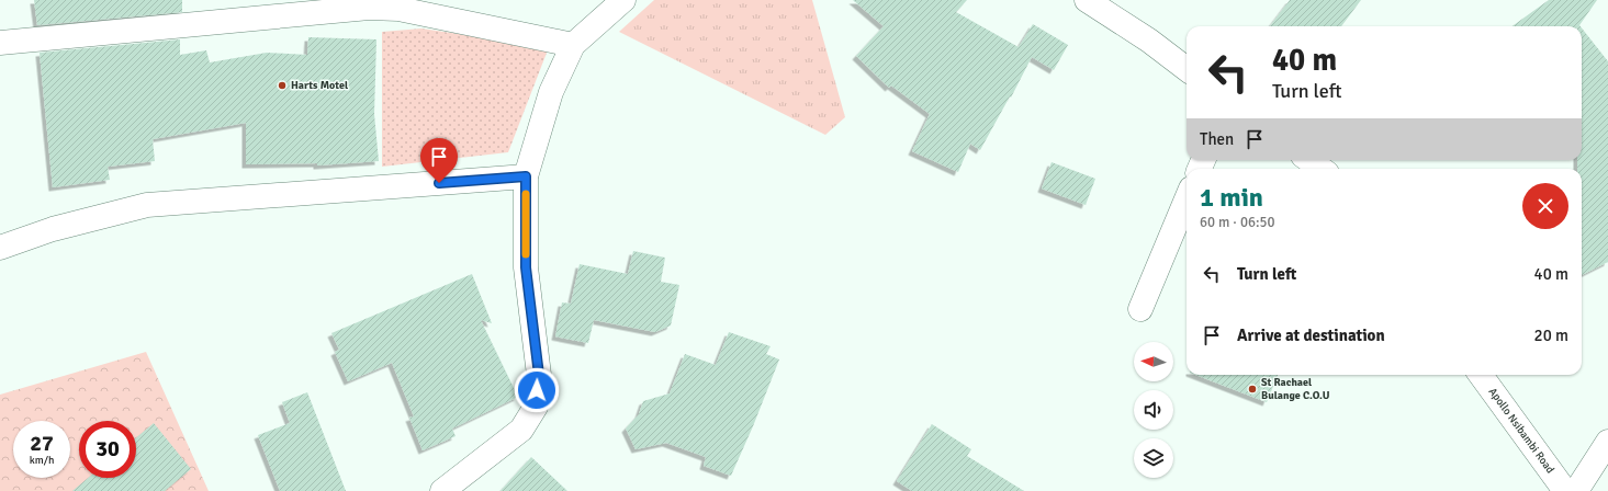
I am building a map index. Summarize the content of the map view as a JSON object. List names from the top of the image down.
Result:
{
  "streets": {
    "street": ["Apollo Nsibambi Road"]
  },
  "places": ["Harts Motel", "St Rachael Bulange C.O.U"],
  "north": "left",
  "page": {
    "turn": ["40 m", "Turn left"],
    "then": "Then",
    "heading": ["1 min", "60 m · 06:50"],
    "list": [
      {
        "name": "Turn left",
        "value": "40 m"
      },
      {
        "name": "Arrive at destination",
        "value": "20 m"
      }
    ],
    "speed": "27 km/h",
    "limit": "30"
  }
}
